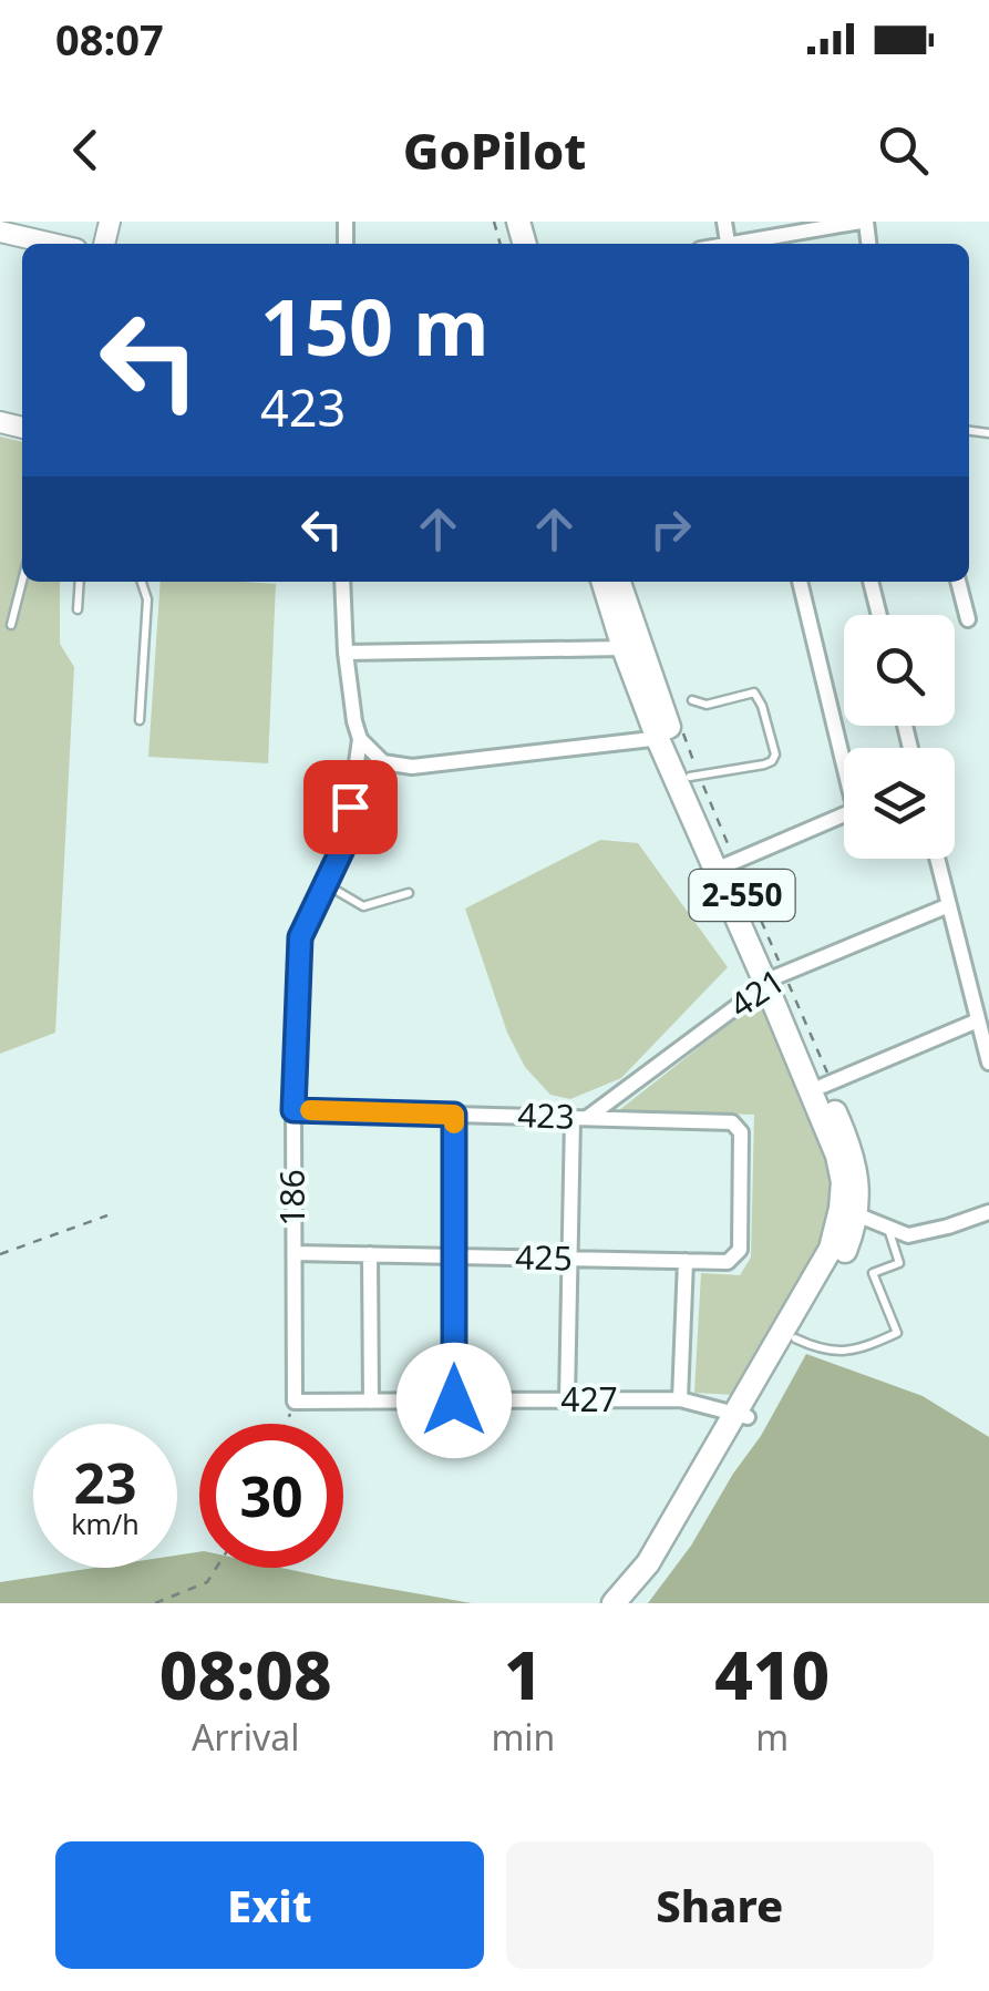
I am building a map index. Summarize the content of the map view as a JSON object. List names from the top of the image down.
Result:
{
  "streets": {
    "main road": ["2-550"],
    "street": [
      "421",
      "423",
      "186",
      "425",
      "427"
    ]
  },
  "crossings": [
    ["2-550", "421"],
    ["2-550", "427"],
    ["421", "423"],
    ["423", "186"],
    ["423", "425"],
    ["186", "425"],
    ["186", "427"]
  ],
  "page": {
    "status": "08:07",
    "header": "GoPilot",
    "turn": ["150 m", "423"],
    "speed": "23 km/h",
    "limit": "30",
    "eta": [
      "08:08",
      "Arrival",
      "1",
      "min",
      "410",
      "m"
    ],
    "buttons": ["Exit", "Share"]
  }
}
